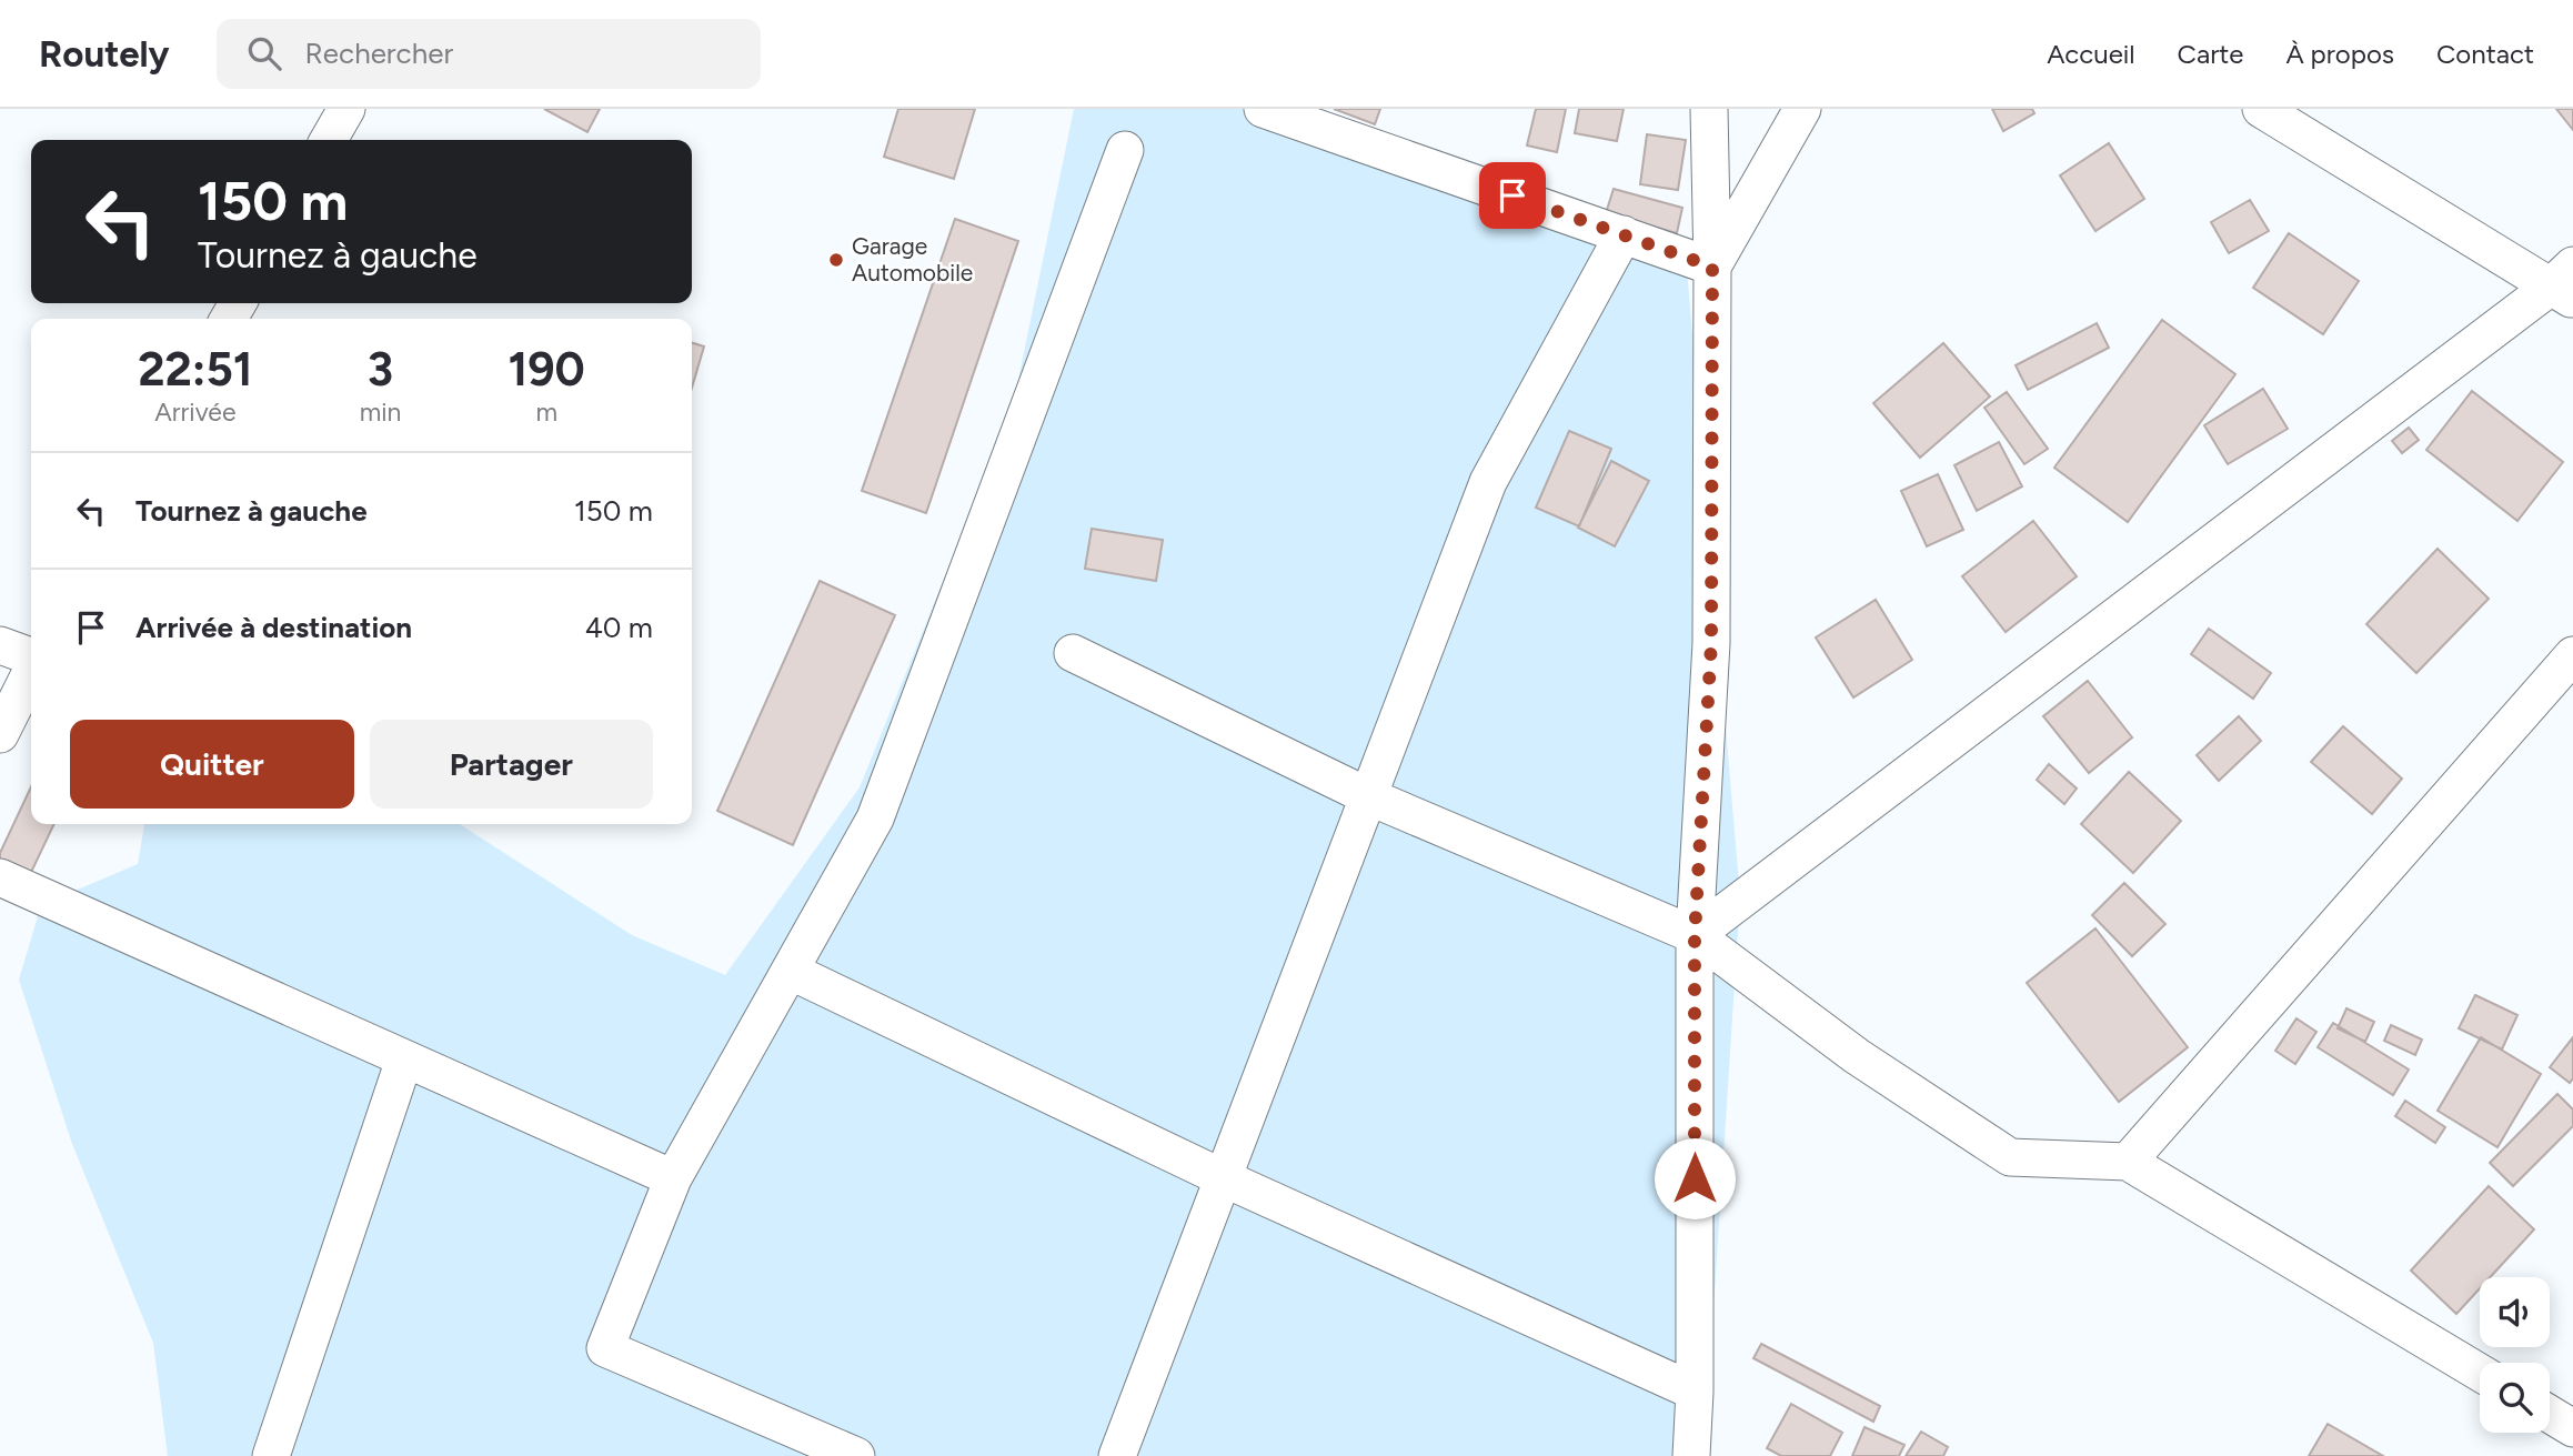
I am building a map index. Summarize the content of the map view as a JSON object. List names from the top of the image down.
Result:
{
  "places": ["Garage Automobile"],
  "page": {
    "header": "Routely",
    "search": "Rechercher",
    "nav": [
      "Accueil",
      "Carte",
      "À propos",
      "Contact"
    ],
    "turn": ["150 m", "Tournez à gauche"],
    "eta": [
      "22:51",
      "Arrivée",
      "3",
      "min",
      "190",
      "m"
    ],
    "list": [
      {
        "name": "Tournez à gauche",
        "value": "150 m"
      },
      {
        "name": "Arrivée à destination",
        "value": "40 m"
      }
    ],
    "buttons": ["Quitter", "Partager"]
  }
}
